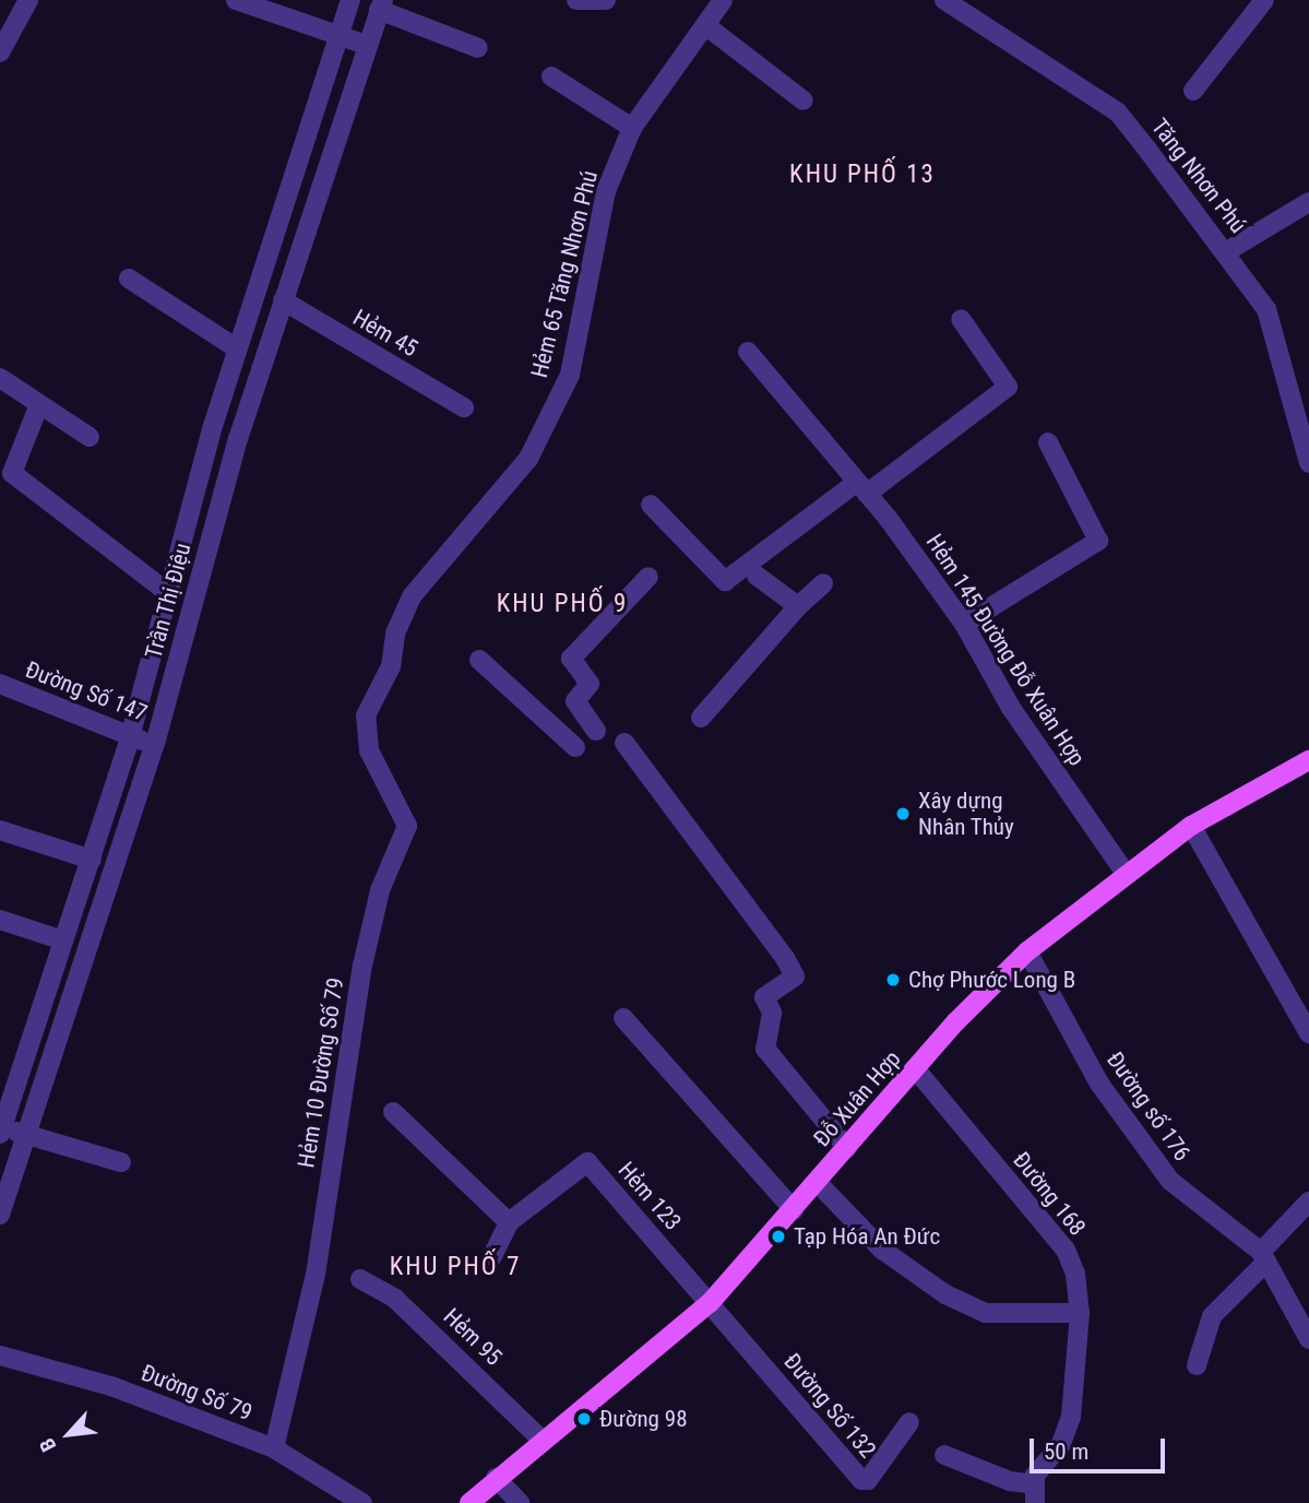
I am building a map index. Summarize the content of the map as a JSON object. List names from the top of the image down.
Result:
{
  "streets": {
    "main road": ["Đỗ Xuân Hợp"],
    "street": [
      "Tăng Nhơn Phú",
      "Hẻm 65 Tăng Nhơn Phú",
      "Hẻm 45",
      "Trần Thị Điệu",
      "Hẻm 145 Đường Đỗ Xuân Hợp",
      "Đường Số 147",
      "Hẻm 10 Đường Số 79",
      "Đường số 176",
      "Đường 168",
      "Hẻm 123",
      "Hẻm 95",
      "Đường Số 79",
      "Đường Số 132"
    ]
  },
  "crossings": [
    ["Hẻm 65 Tăng Nhơn Phú", "Hẻm 10 Đường Số 79"],
    ["Hẻm 45", "Trần Thị Điệu"],
    ["Trần Thị Điệu", "Đường Số 147"],
    ["Hẻm 145 Đường Đỗ Xuân Hợp", "Đỗ Xuân Hợp"],
    ["Hẻm 10 Đường Số 79", "Đường Số 79"],
    ["Đỗ Xuân Hợp", "Đường số 176"],
    ["Đỗ Xuân Hợp", "Đường 168"],
    ["Đỗ Xuân Hợp", "Hẻm 123"],
    ["Đỗ Xuân Hợp", "Hẻm 95"],
    ["Đỗ Xuân Hợp", "Đường Số 132"],
    ["Hẻm 123", "Đường Số 132"]
  ],
  "districts": ["KHU PHỐ 13", "KHU PHỐ 9", "KHU PHỐ 7"],
  "places": [
    "Xây dựng Nhân Thủy",
    "Chợ Phước Long B",
    "Tạp Hóa An Đức",
    "Đường 98"
  ],
  "scale_bar": "50 m",
  "north": "bottom left"
}
